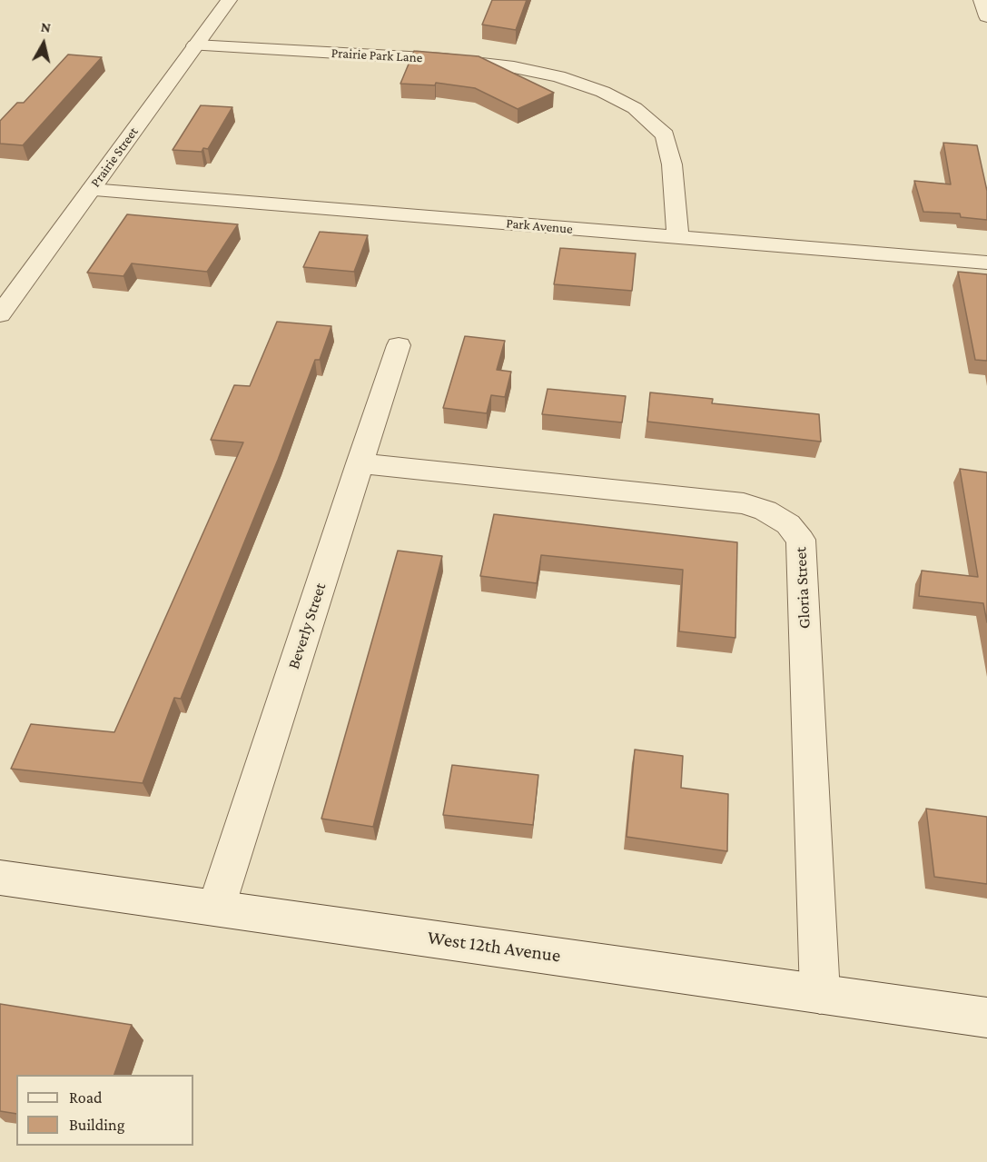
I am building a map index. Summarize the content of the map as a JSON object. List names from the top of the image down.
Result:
{
  "streets": {
    "street": [
      "Prairie Park Lane",
      "Prairie Street",
      "Park Avenue",
      "Gloria Street",
      "Beverly Street",
      "West 12th Avenue"
    ]
  },
  "crossings": [
    ["Prairie Park Lane", "Prairie Street"],
    ["Prairie Park Lane", "Park Avenue"],
    ["Prairie Street", "Park Avenue"],
    ["Gloria Street", "Beverly Street"],
    ["Gloria Street", "West 12th Avenue"],
    ["Beverly Street", "West 12th Avenue"]
  ],
  "legend": ["Road", "Building"],
  "north": "top"
}
